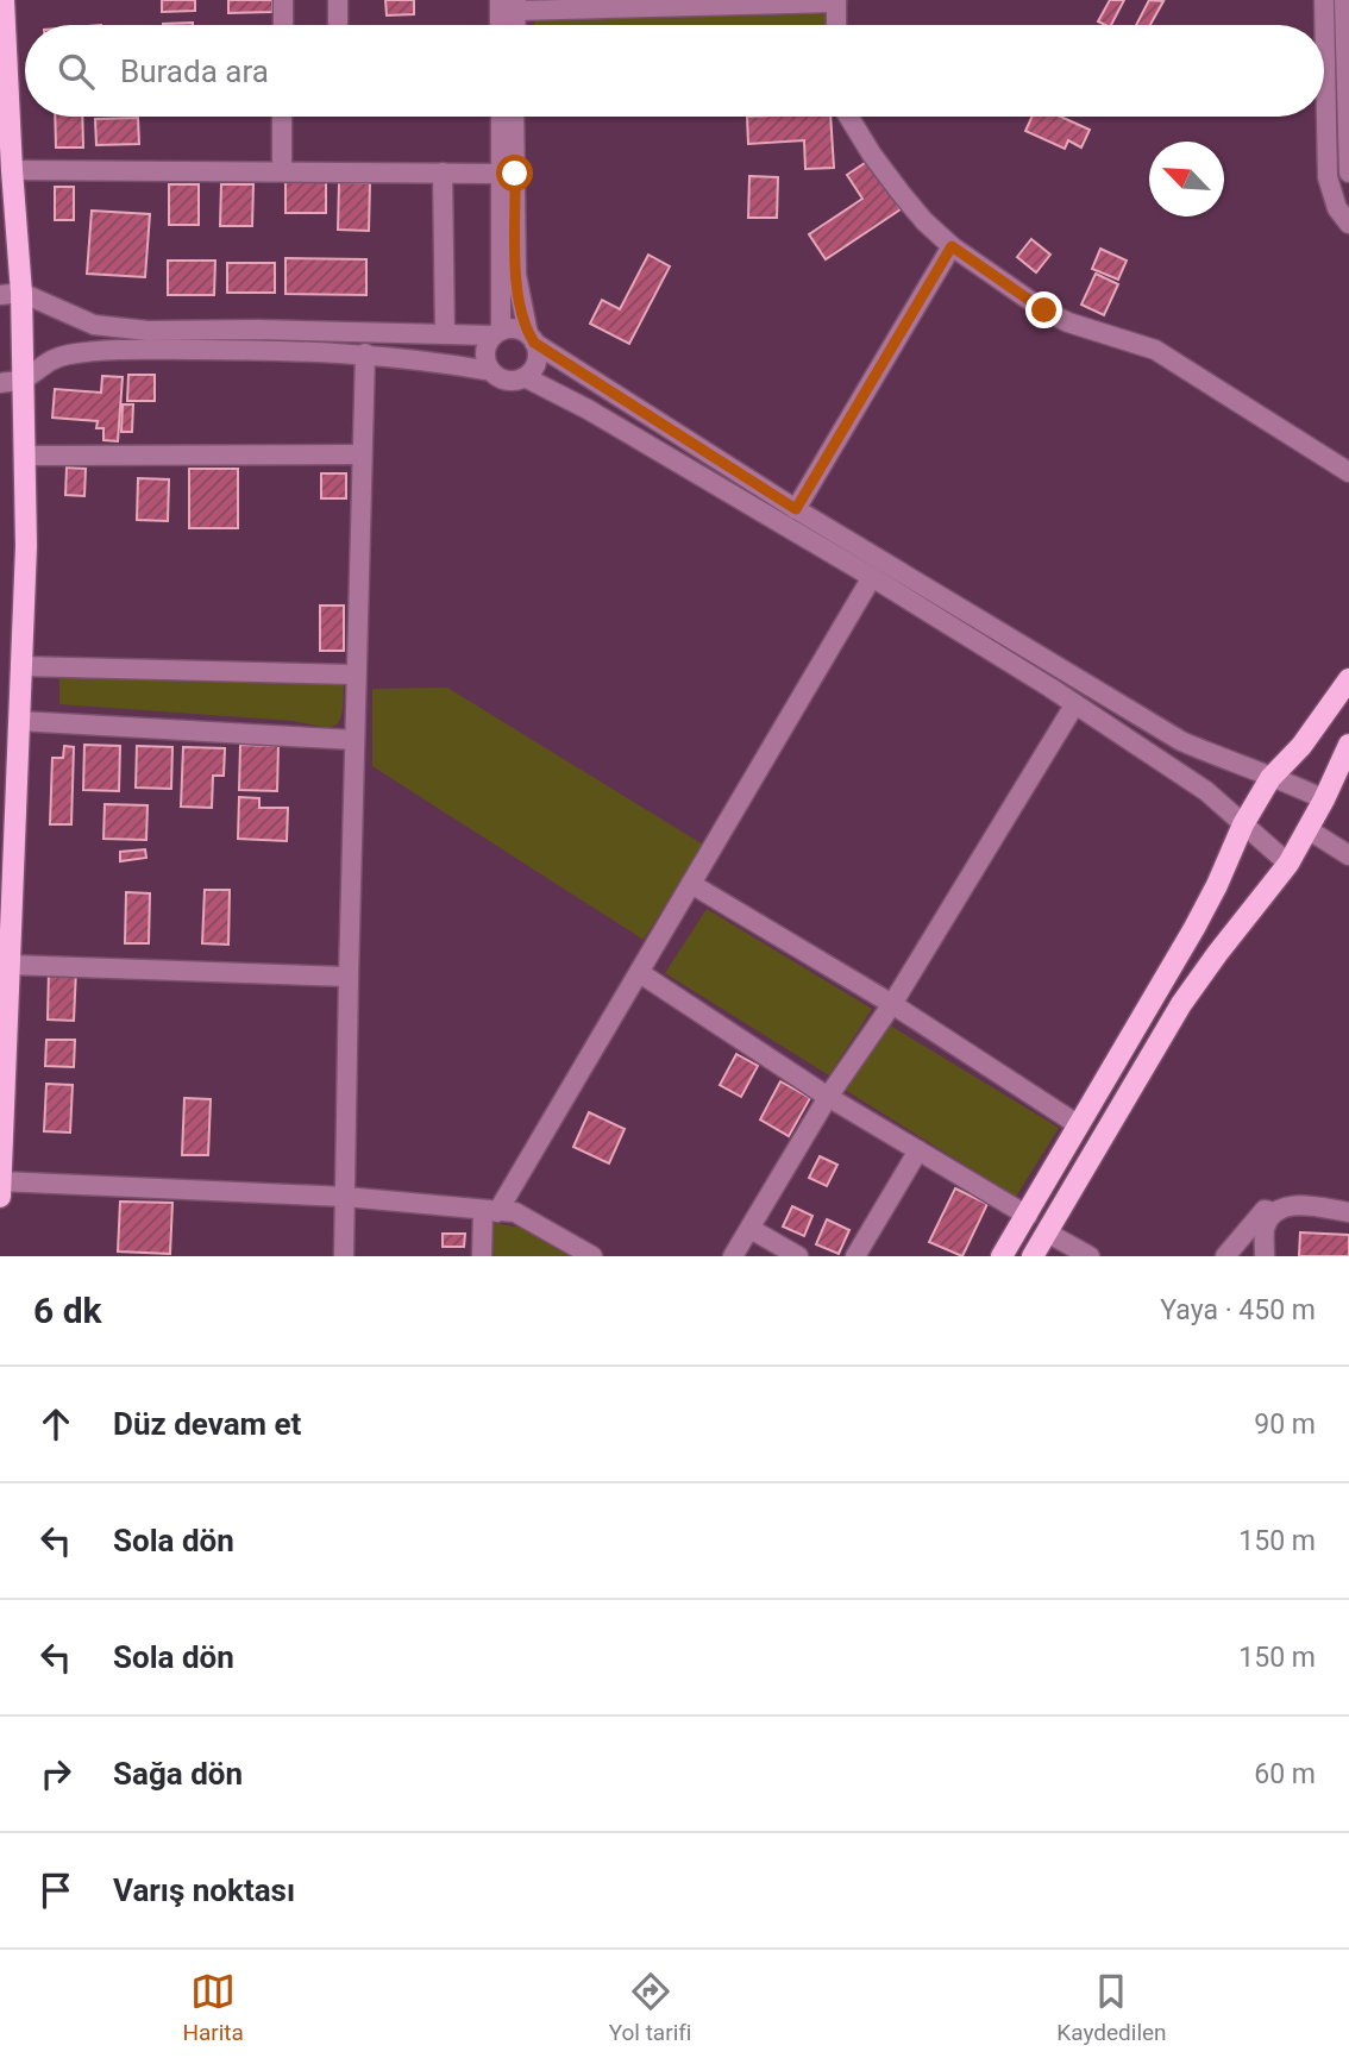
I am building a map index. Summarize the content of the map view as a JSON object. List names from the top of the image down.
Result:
{
  "north": "top left",
  "page": {
    "search": "Burada ara",
    "heading": ["6 dk", "Yaya · 450 m"],
    "list": [
      ["Düz devam et", "90 m"],
      ["Sola dön", "150 m"],
      ["Sola dön", "150 m"],
      ["Sağa dön", "60 m"],
      "Varış noktası"
    ],
    "nav": ["Harita", "Yol tarifi", "Kaydedilen"]
  }
}
